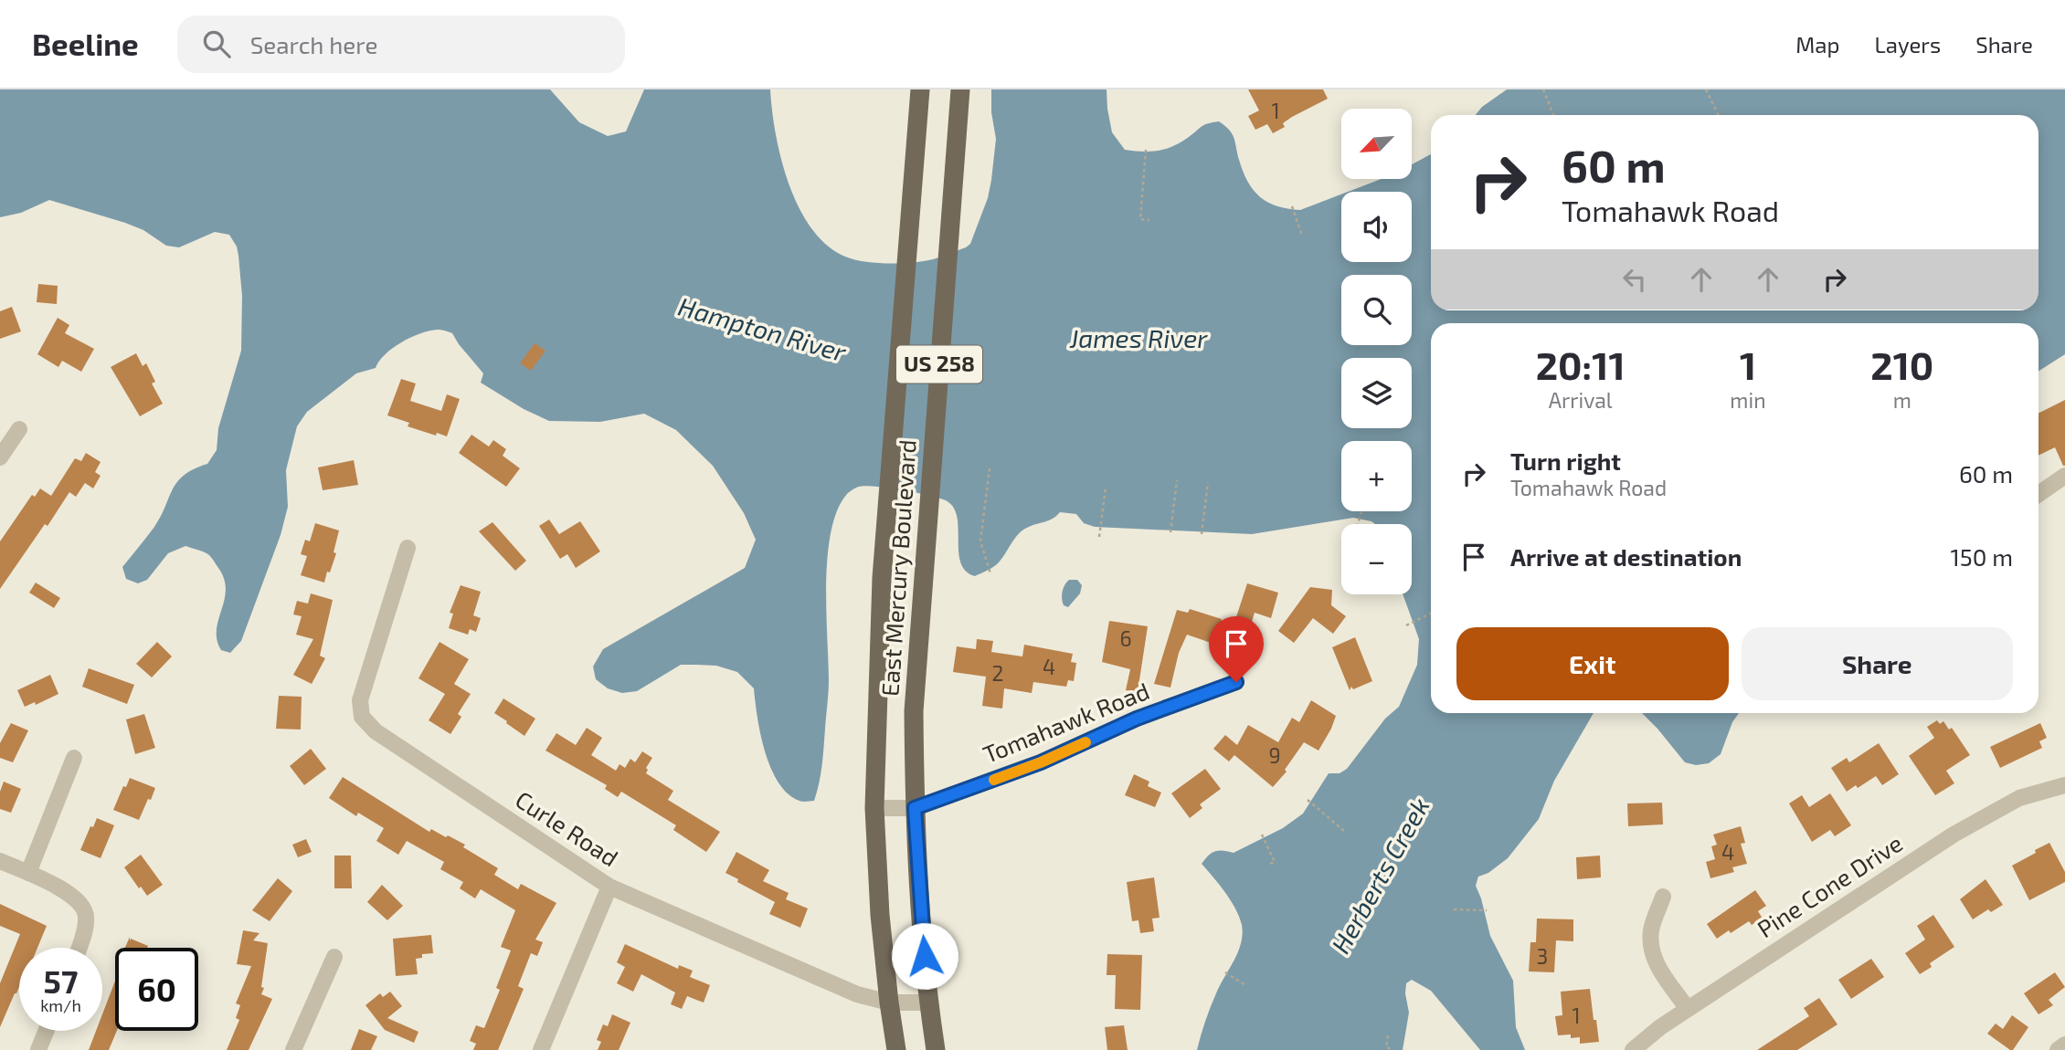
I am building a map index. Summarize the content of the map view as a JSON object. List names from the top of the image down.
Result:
{
  "streets": {
    "main road": ["US 258", "East Mercury Boulevard"],
    "street": ["Tomahawk Road", "Curle Road", "Pine Cone Drive"]
  },
  "crossings": [
    ["East Mercury Boulevard", "Tomahawk Road"],
    ["East Mercury Boulevard", "Curle Road"]
  ],
  "water": ["Hampton River", "James River", "Herberts Creek"],
  "house_numbers": [
    "1",
    "6",
    "4",
    "2",
    "9",
    "4",
    "3",
    "1"
  ],
  "north": "bottom left",
  "page": {
    "header": "Beeline",
    "search": "Search here",
    "nav": ["Map", "Layers", "Share"],
    "map_buttons": ["+", "−"],
    "turn": ["60 m", "Tomahawk Road"],
    "eta": [
      "20:11",
      "Arrival",
      "1",
      "min",
      "210",
      "m"
    ],
    "list": [
      {
        "name": "Turn right",
        "note": "Tomahawk Road",
        "value": "60 m"
      },
      {
        "name": "Arrive at destination",
        "value": "150 m"
      }
    ],
    "buttons": ["Exit", "Share"],
    "speed": "57 km/h",
    "limit": "60"
  }
}
